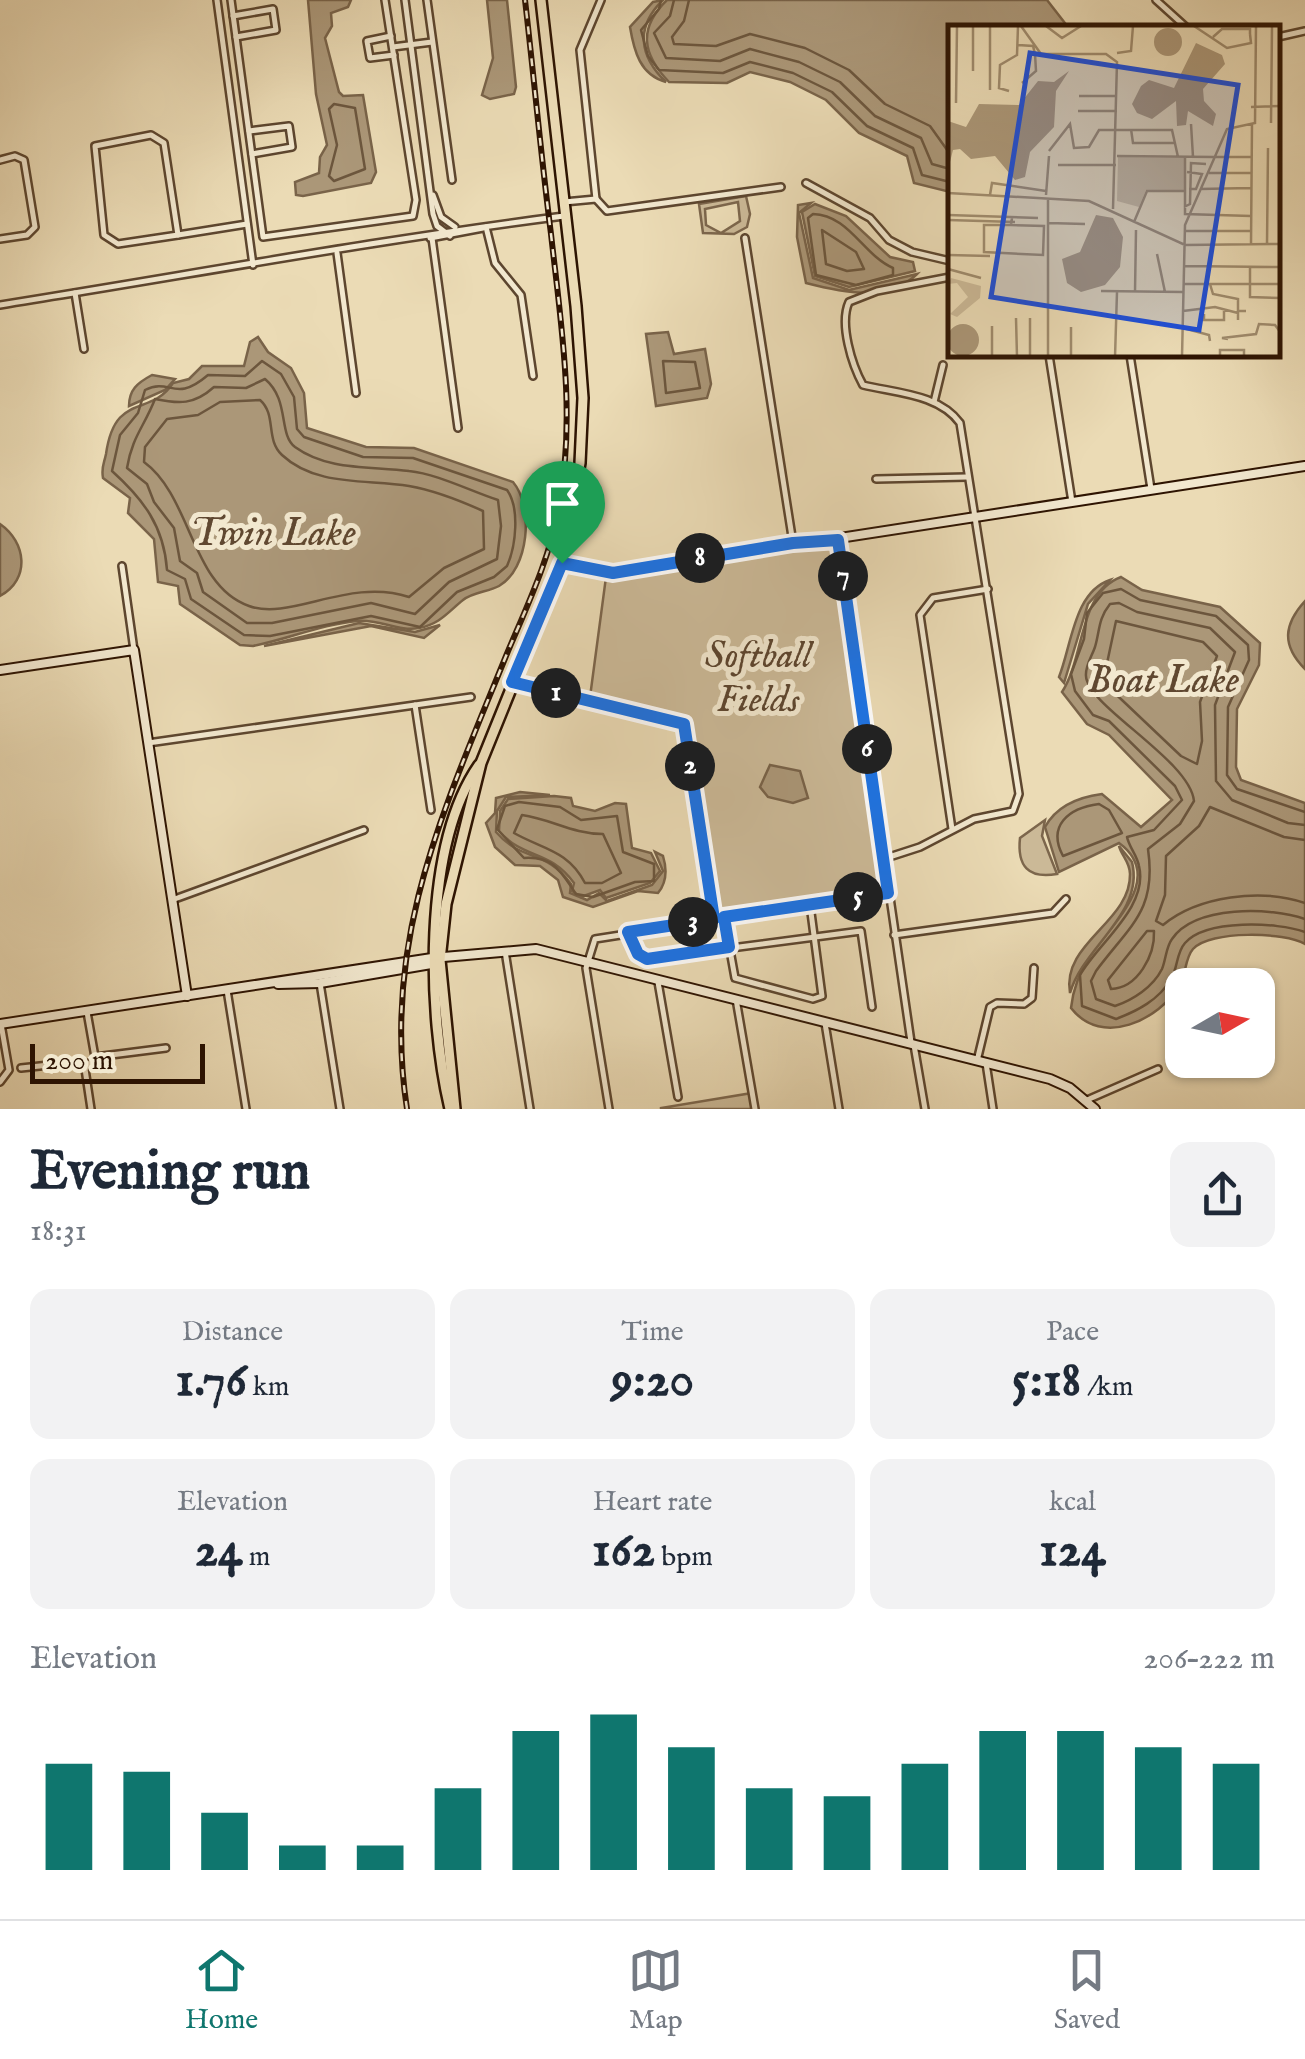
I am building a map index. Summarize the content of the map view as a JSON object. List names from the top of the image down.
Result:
{
  "water": ["Twin Lake", "Boat Lake"],
  "parks": ["Softball Fields"],
  "scale_bar": "200 m",
  "north": "right",
  "page": {
    "pins": [
      "8",
      "7",
      "1",
      "6",
      "2",
      "5",
      "3"
    ],
    "scale": "200 m",
    "heading": ["Evening run", "18:31"],
    "stats": [
      ["Distance", "1.76 km"],
      ["Time", "9:20"],
      ["Pace", "5:18 /km"],
      ["Elevation", "24 m"],
      ["Heart rate", "162 bpm"],
      ["kcal", "124"]
    ],
    "chart": ["Elevation", "206–222 m"],
    "tabs": ["Home", "Map", "Saved"]
  }
}
